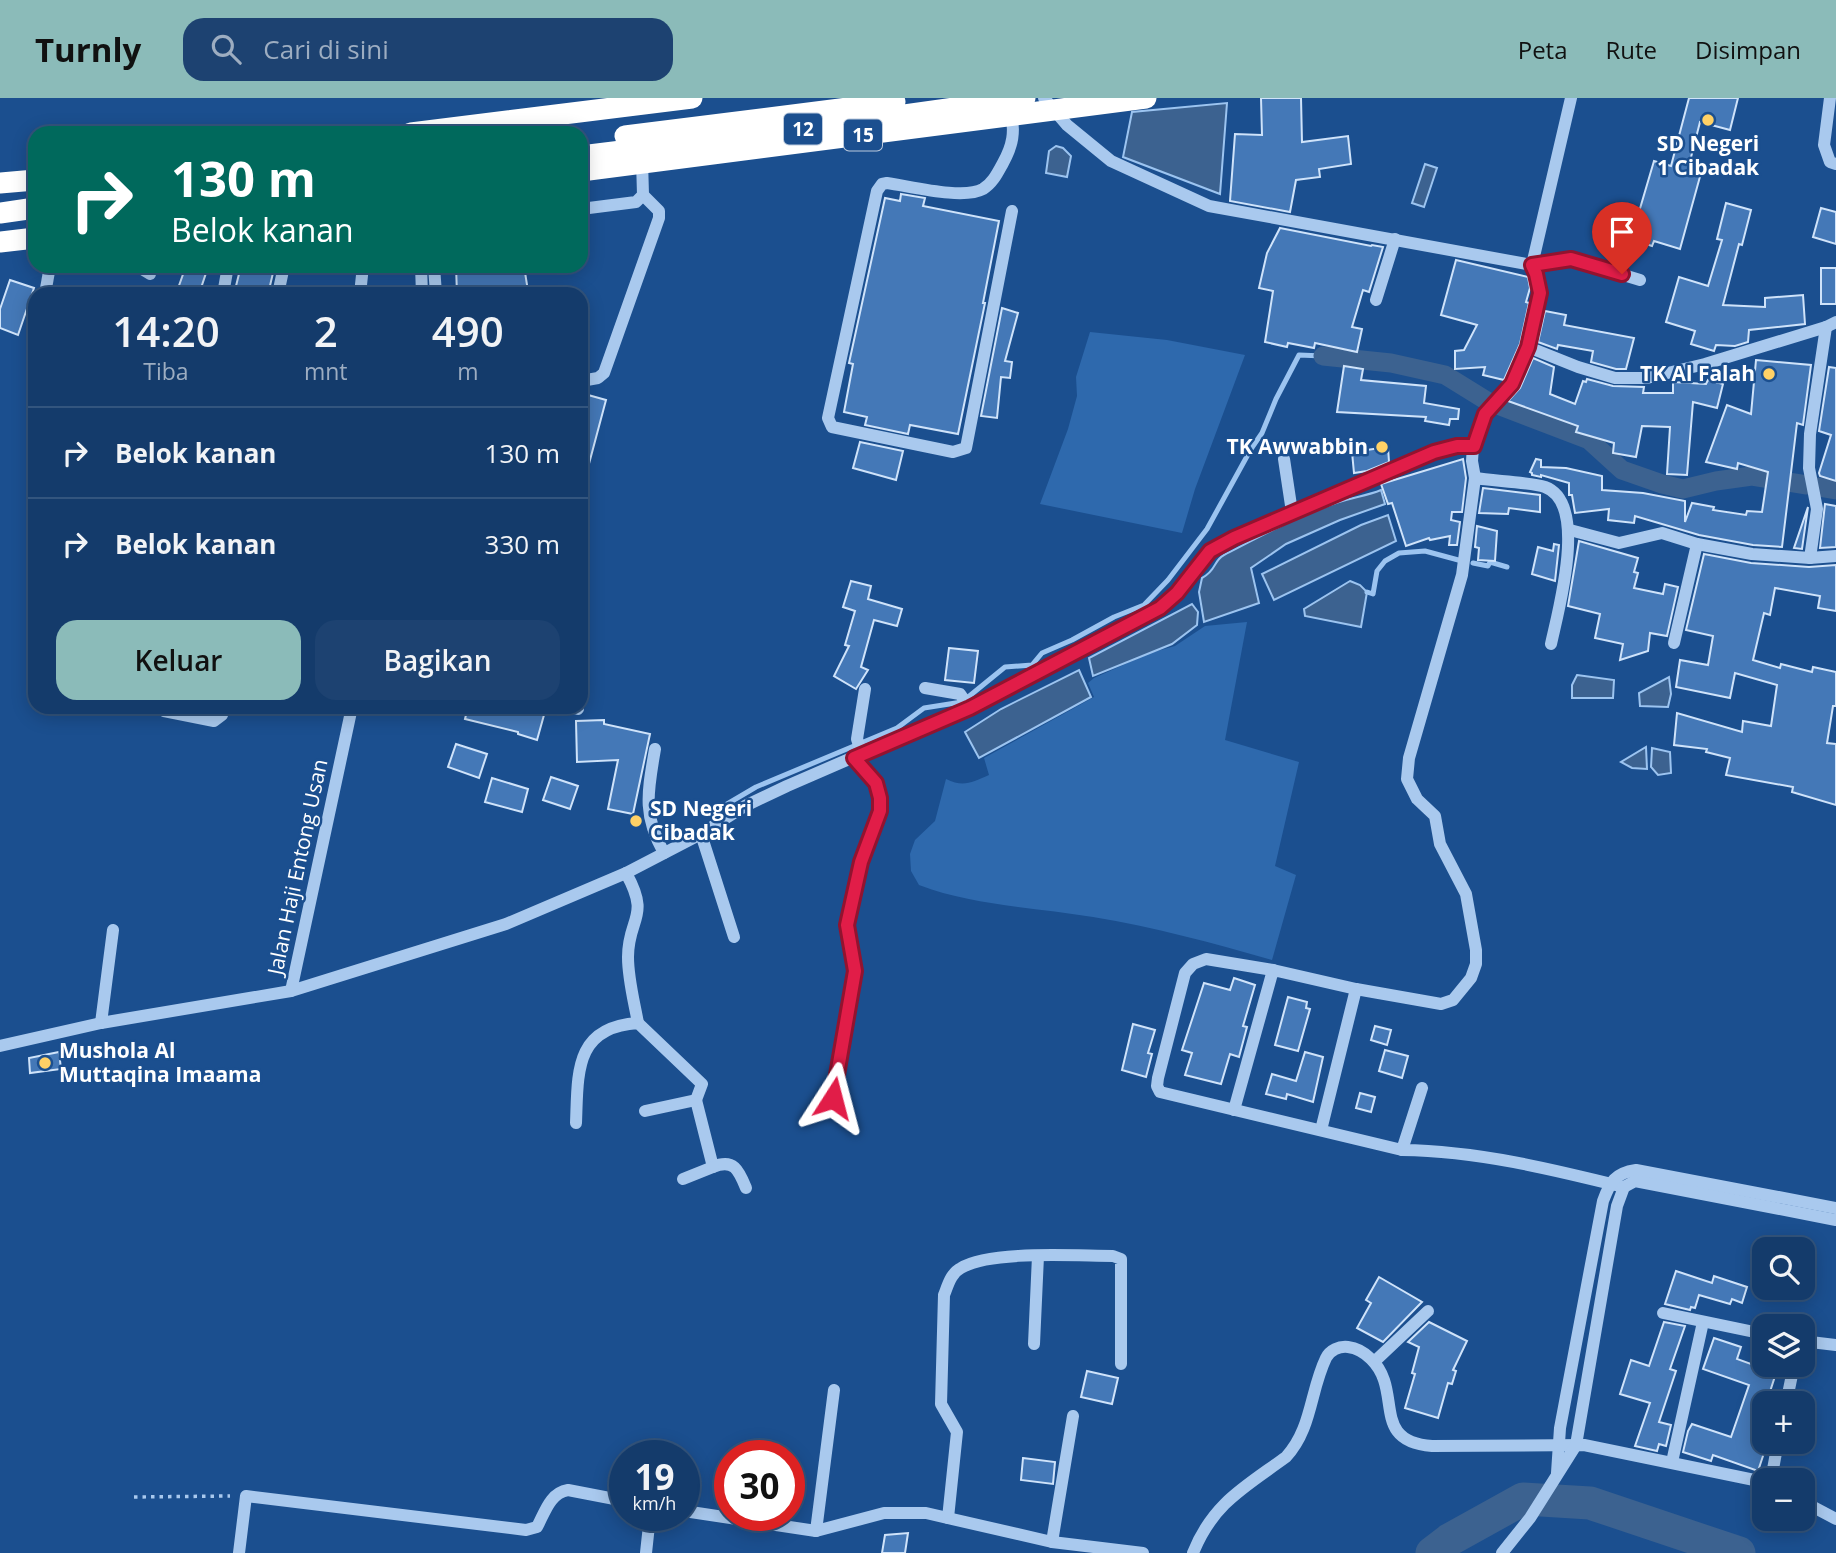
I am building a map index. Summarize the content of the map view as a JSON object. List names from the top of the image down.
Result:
{
  "streets": {
    "highway": ["12", "15"],
    "street": ["Jalan Haji Entong Usan"]
  },
  "places": [
    "SD Negeri 1 Cibadak",
    "TK Al Falah",
    "TK Awwabbin",
    "SD Negeri Cibadak",
    "Mushola Al Muttaqina Imaama"
  ],
  "page": {
    "header": "Turnly",
    "search": "Cari di sini",
    "nav": ["Peta", "Rute", "Disimpan"],
    "turn": ["130 m", "Belok kanan"],
    "eta": [
      "14:20",
      "Tiba",
      "2",
      "mnt",
      "490",
      "m"
    ],
    "list": [
      {
        "name": "Belok kanan",
        "value": "130 m"
      },
      {
        "name": "Belok kanan",
        "value": "330 m"
      }
    ],
    "buttons": ["Keluar", "Bagikan"],
    "map_buttons": ["+", "−"],
    "speed": "19 km/h",
    "limit": "30"
  }
}
